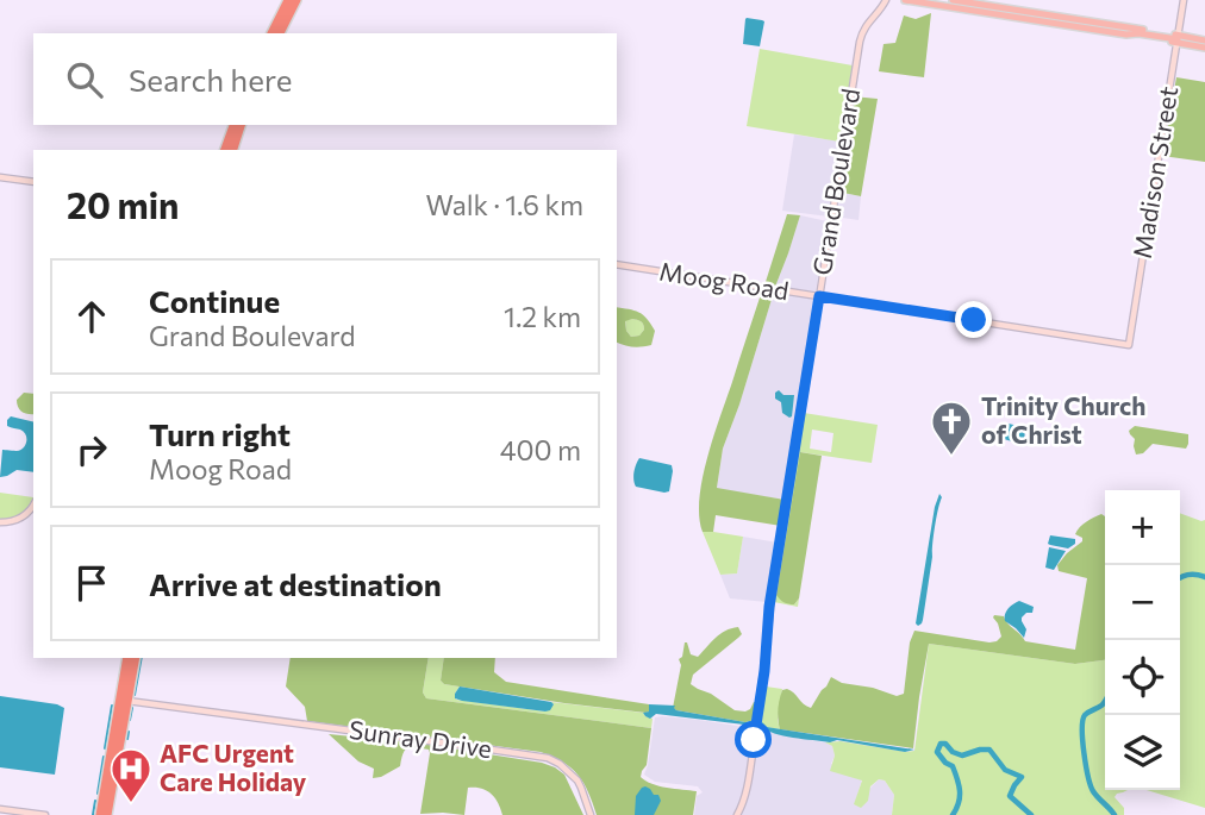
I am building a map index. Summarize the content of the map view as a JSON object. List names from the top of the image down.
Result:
{
  "streets": {
    "street": [
      "Madison Street",
      "Grand Boulevard",
      "Moog Road",
      "Sunray Drive"
    ]
  },
  "crossings": [
    ["Madison Street", "Moog Road"],
    ["Grand Boulevard", "Moog Road"]
  ],
  "places": {
    "church": ["Trinity Church of Christ"],
    "hospital": ["AFC Urgent Care Holiday"]
  },
  "page": {
    "search": "Search here",
    "heading": ["20 min", "Walk · 1.6 km"],
    "list": [
      ["Continue", "Grand Boulevard", "1.2 km"],
      ["Turn right", "Moog Road", "400 m"],
      "Arrive at destination"
    ],
    "map_buttons": ["+", "−"]
  }
}
